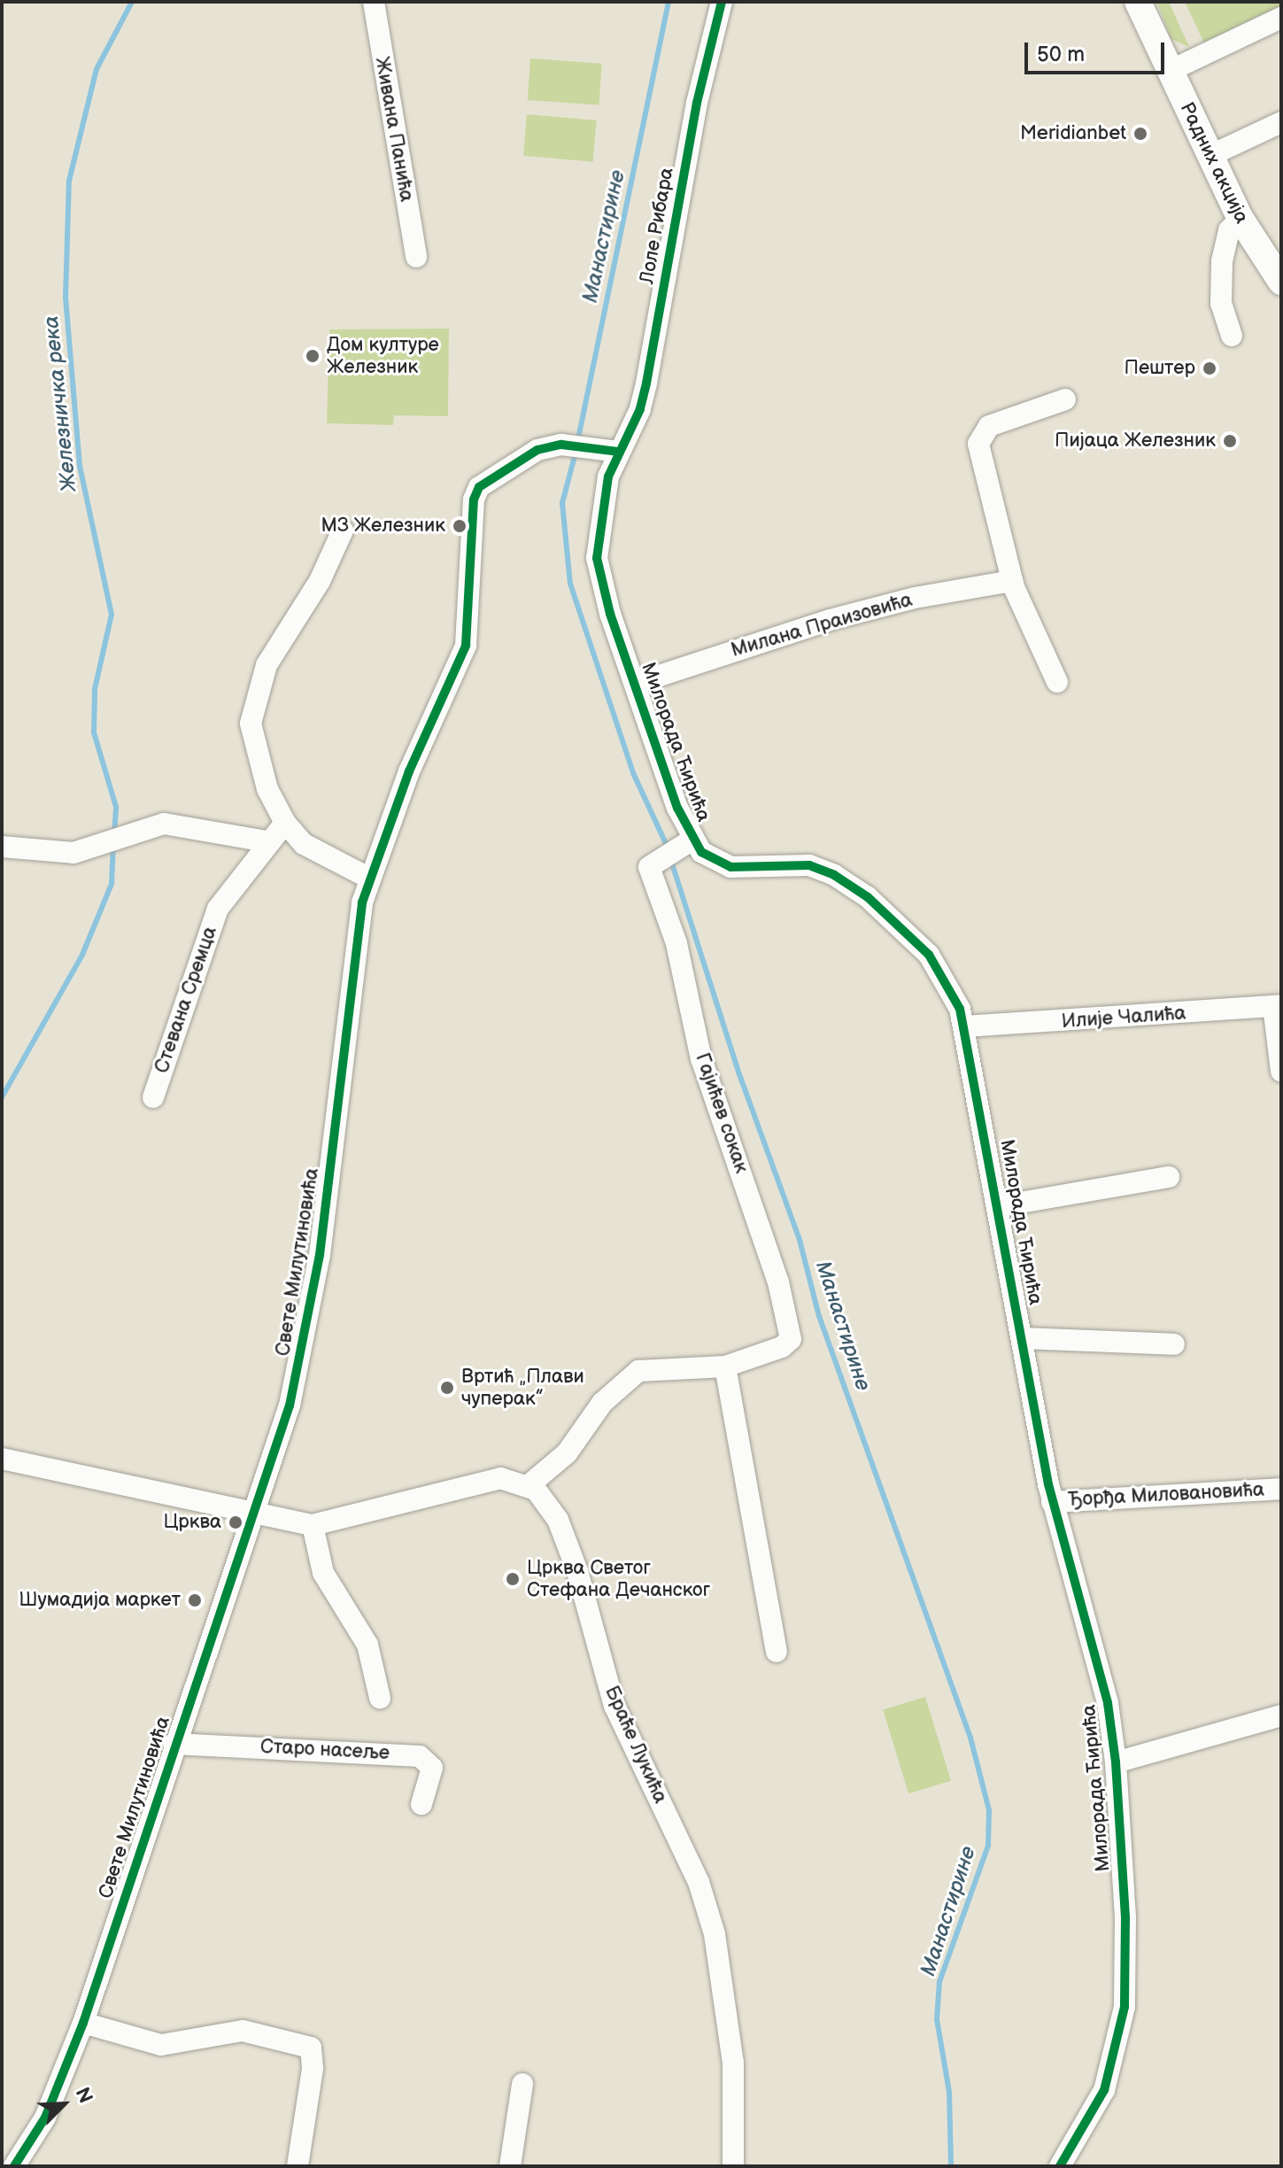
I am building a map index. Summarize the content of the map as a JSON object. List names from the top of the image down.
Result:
{
  "streets": {
    "main road": ["Радних акција"],
    "street": [
      "Живана Панића",
      "Лоле Рибара",
      "Милана Праизовића",
      "Милорада Ћирића",
      "Стевана Сремца",
      "Илије Чалића",
      "Гајићев сокак",
      "Свете Милутиновића",
      "Ђорђа Миловановића",
      "Браће Лукића",
      "Старо насеље"
    ]
  },
  "crossings": [
    ["Лоле Рибара", "Милорада Ћирића"],
    ["Лоле Рибара", "Свете Милутиновића"],
    ["Милана Праизовића", "Милорада Ћирића"],
    ["Милорада Ћирића", "Илије Чалића"],
    ["Милорада Ћирића", "Гајићев сокак"],
    ["Милорада Ћирића", "Свете Милутиновића"],
    ["Милорада Ћирића", "Ђорђа Миловановића"],
    ["Гајићев сокак", "Браће Лукића"],
    ["Свете Милутиновића", "Старо насеље"]
  ],
  "water": ["Манастирине", "Железничка река"],
  "places": [
    "Meridianbet",
    "Дом културе Железник",
    "Пештер",
    "Пијаца Железник",
    "МЗ Железник",
    "Вртић „Плави чуперак”",
    "Црква",
    "Црква Светог Стефана Дечанског",
    "Шумадија маркет"
  ],
  "scale_bar": "50 m",
  "north": "top right"
}
